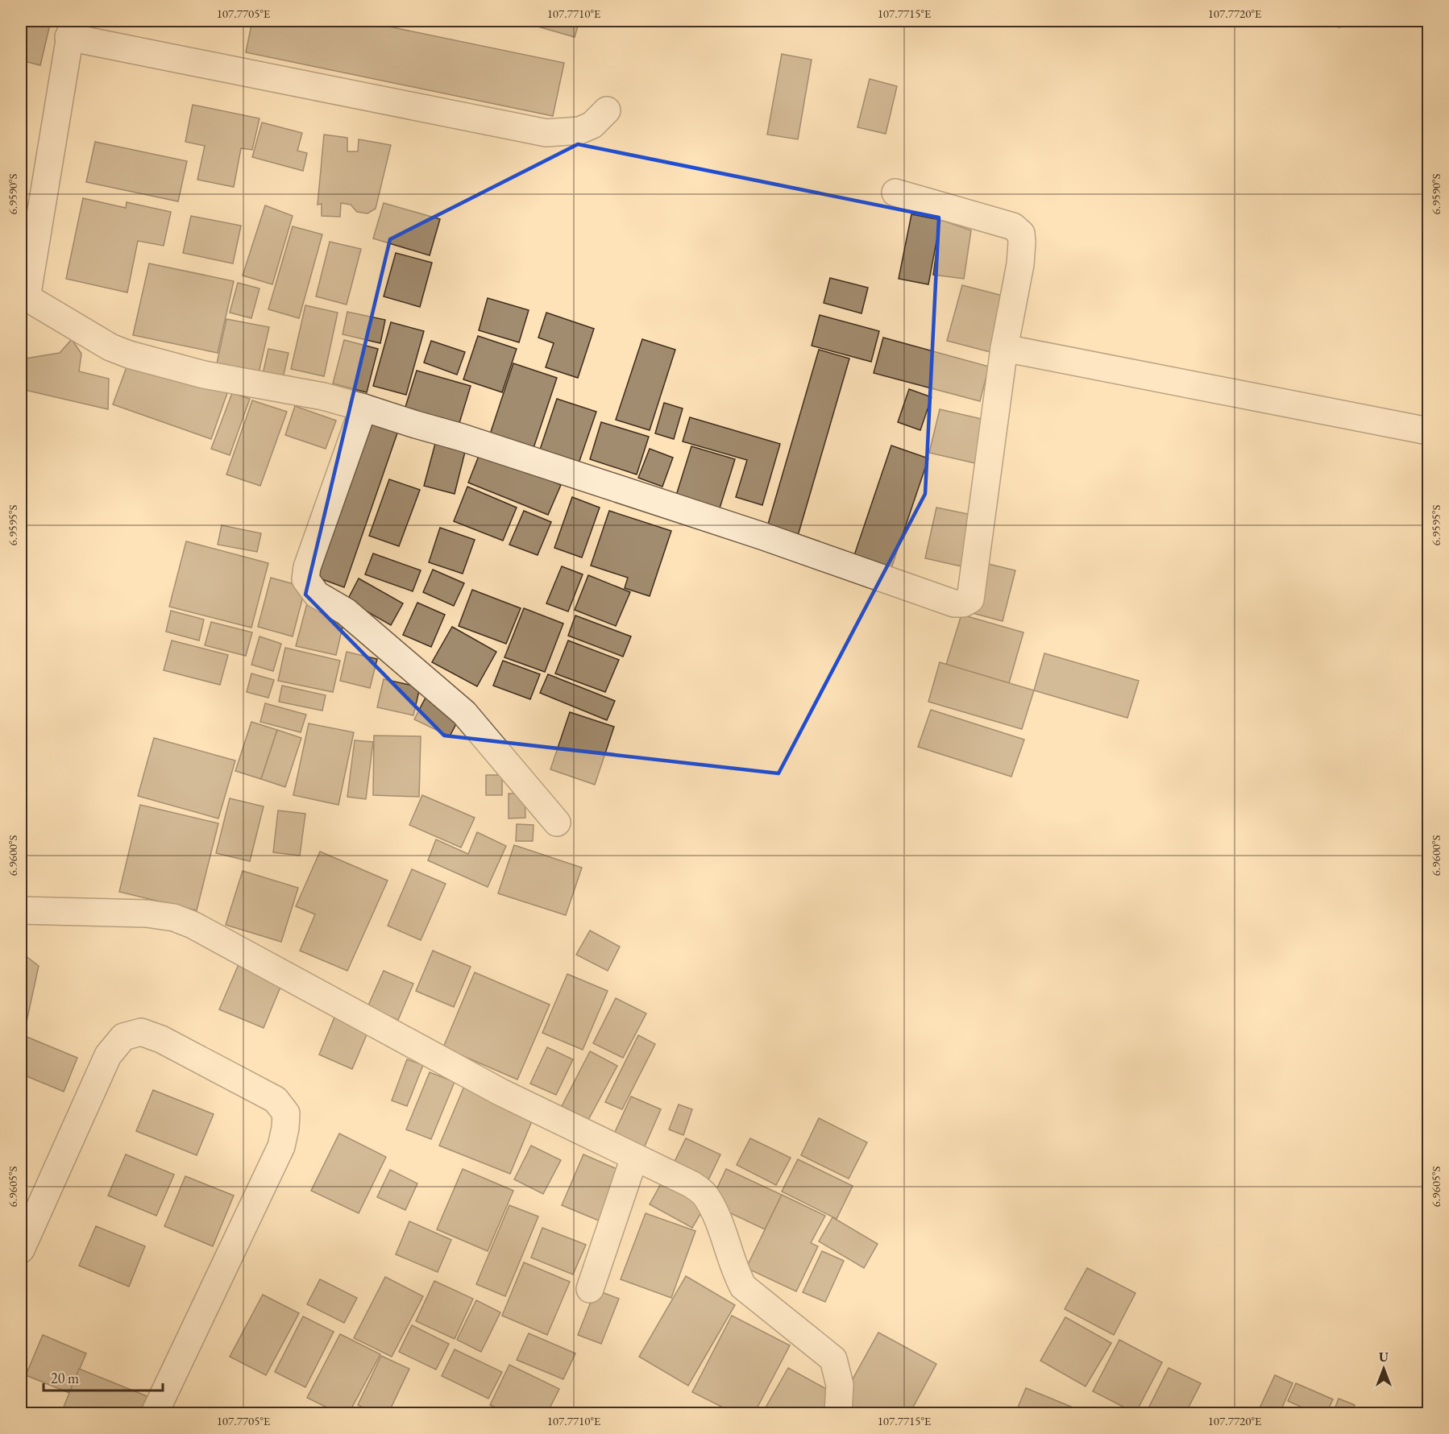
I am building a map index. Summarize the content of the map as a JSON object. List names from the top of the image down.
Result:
{
  "scale_bar": "20 m",
  "north": "top",
  "coordinates": [
    "107.7705°E",
    "107.7710°E",
    "107.7715°E",
    "107.7720°E",
    "6.9590°S",
    "6.9595°S",
    "6.9600°S",
    "6.9605°S"
  ]
}
